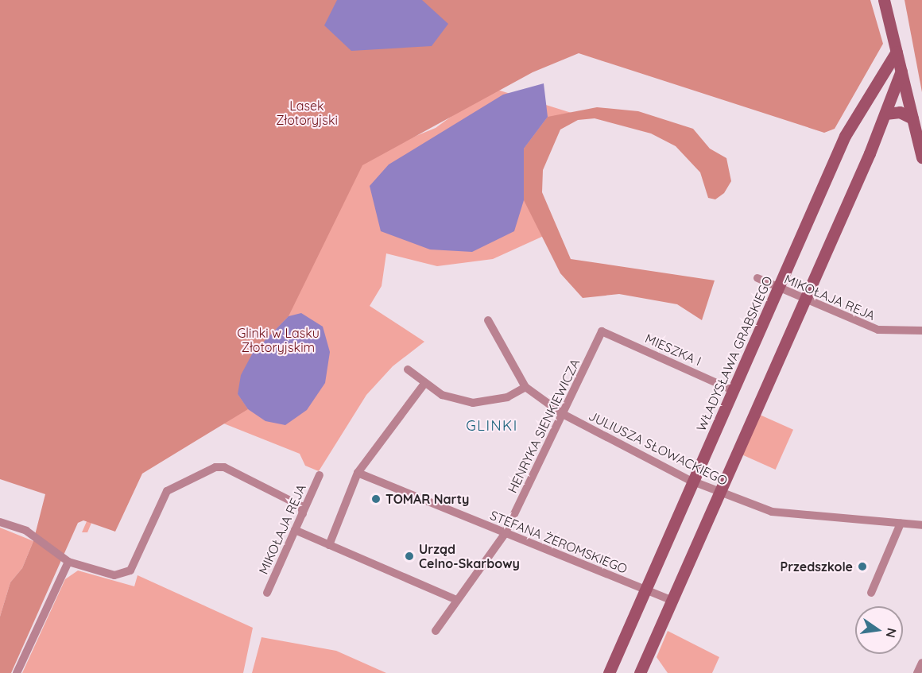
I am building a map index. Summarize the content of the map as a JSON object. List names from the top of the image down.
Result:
{
  "streets": {
    "street": [
      "MIKOŁAJA REJA",
      "MIESZKA I",
      "WŁADYSŁAWA GRABSKIEGO",
      "HENRYKA SIENKIEWICZA",
      "JULIUSZA SŁOWACKIEGO",
      "STEFANA ŻEROMSKIEGO"
    ]
  },
  "crossings": [
    ["MIKOŁAJA REJA", "WŁADYSŁAWA GRABSKIEGO"],
    ["MIESZKA I", "WŁADYSŁAWA GRABSKIEGO"],
    ["MIESZKA I", "HENRYKA SIENKIEWICZA"],
    ["WŁADYSŁAWA GRABSKIEGO", "JULIUSZA SŁOWACKIEGO"],
    ["WŁADYSŁAWA GRABSKIEGO", "STEFANA ŻEROMSKIEGO"],
    ["HENRYKA SIENKIEWICZA", "JULIUSZA SŁOWACKIEGO"],
    ["HENRYKA SIENKIEWICZA", "STEFANA ŻEROMSKIEGO"]
  ],
  "districts": ["GLINKI"],
  "parks": ["Lasek Złotoryjski", "Glinki w Lasku Złotoryjskim"],
  "places": ["TOMAR Narty", "Urząd Celno-Skarbowy", "Przedszkole"],
  "north": "right"
}
